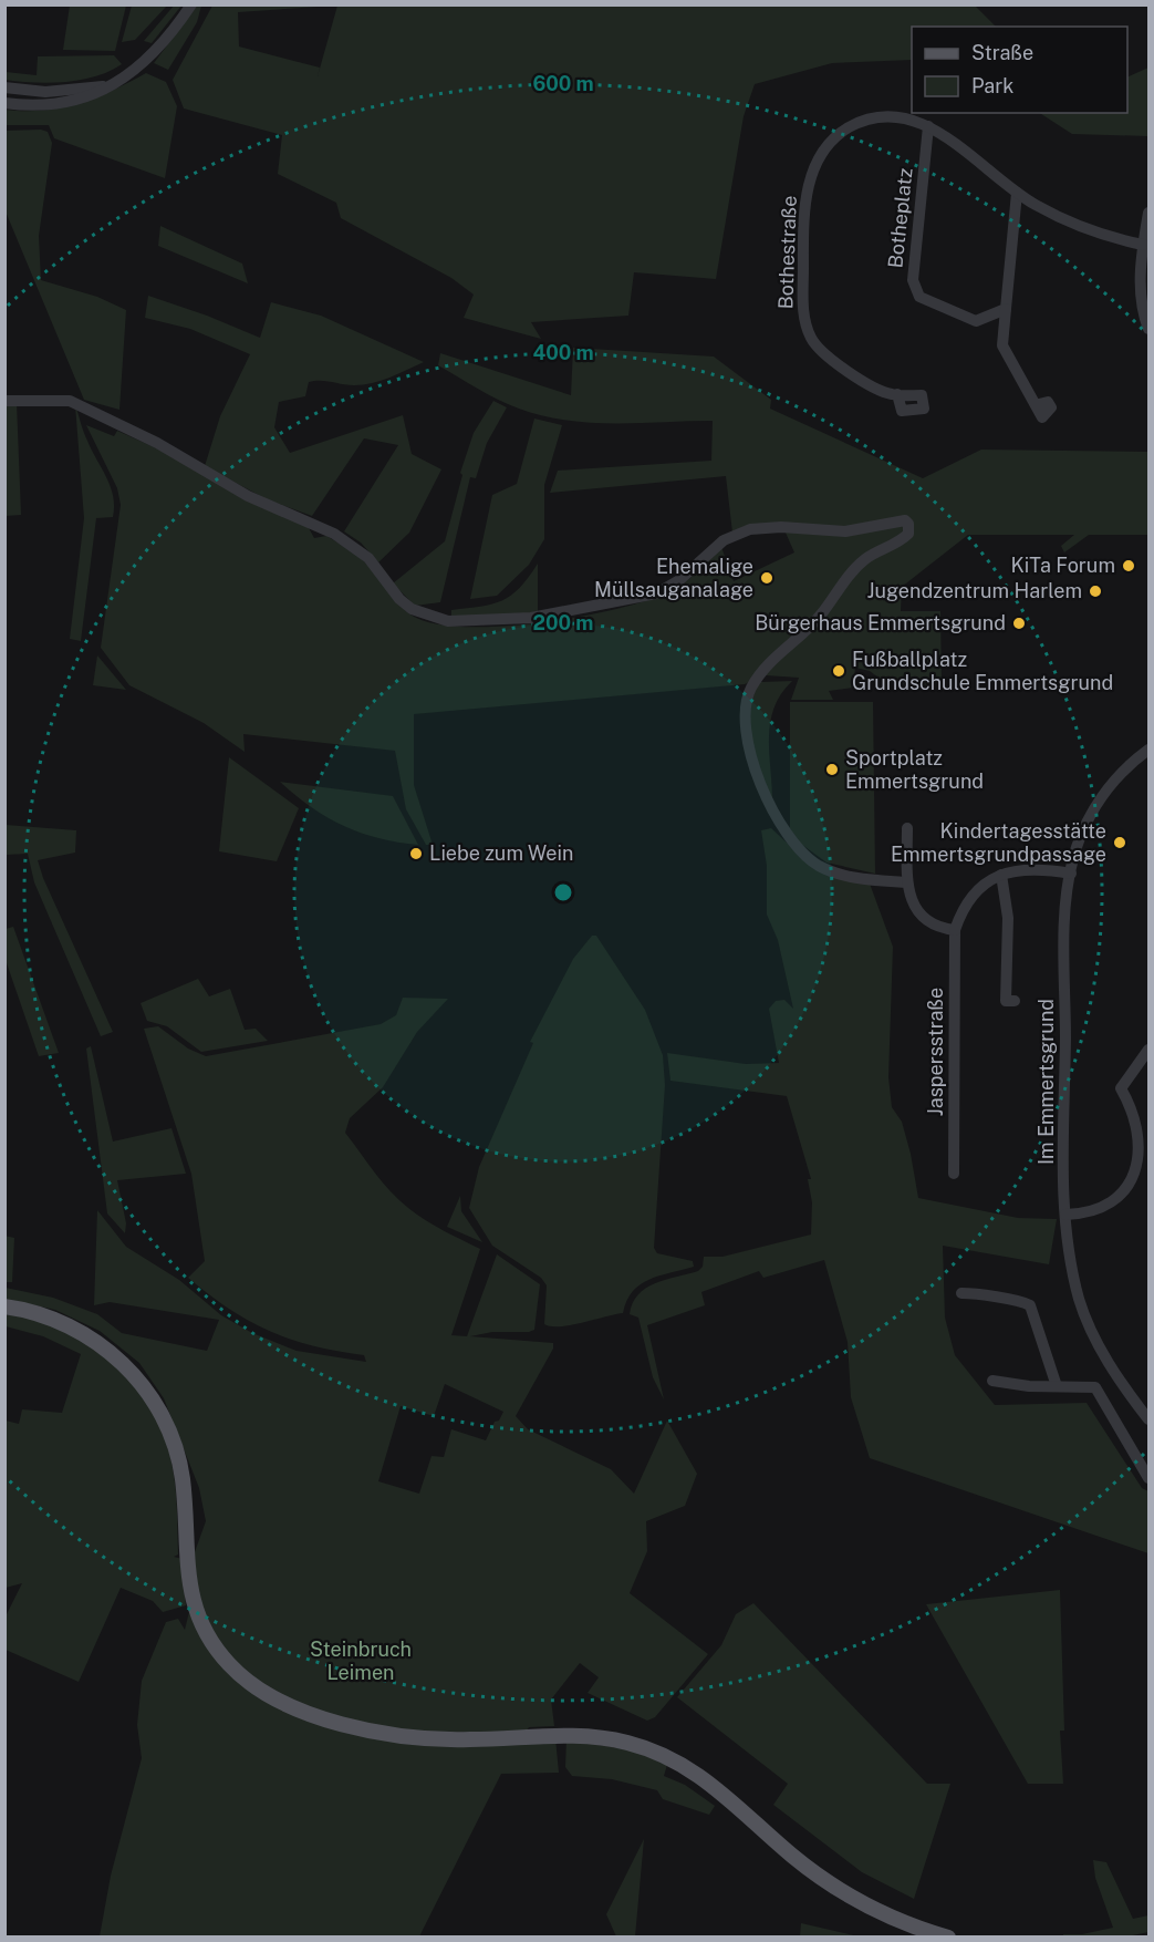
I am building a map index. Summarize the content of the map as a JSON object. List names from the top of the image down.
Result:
{
  "streets": {
    "street": [
      "Botheplatz",
      "Bothestraße",
      "Jaspersstraße",
      "Im Emmertsgrund"
    ]
  },
  "crossings": [
    ["Botheplatz", "Bothestraße"],
    ["Jaspersstraße", "Im Emmertsgrund"]
  ],
  "parks": ["Steinbruch Leimen"],
  "places": [
    "KiTa Forum",
    "Ehemalige Müllsauganalage",
    "Jugendzentrum Harlem",
    "Bürgerhaus Emmertsgrund",
    "Fußballplatz Grundschule Emmertsgrund",
    "Sportplatz Emmertsgrund",
    "Kindertagesstätte Emmertsgrundpassage",
    "Liebe zum Wein"
  ],
  "legend": ["Straße", "Park"],
  "rings": ["600 m", "400 m", "200 m"]
}
